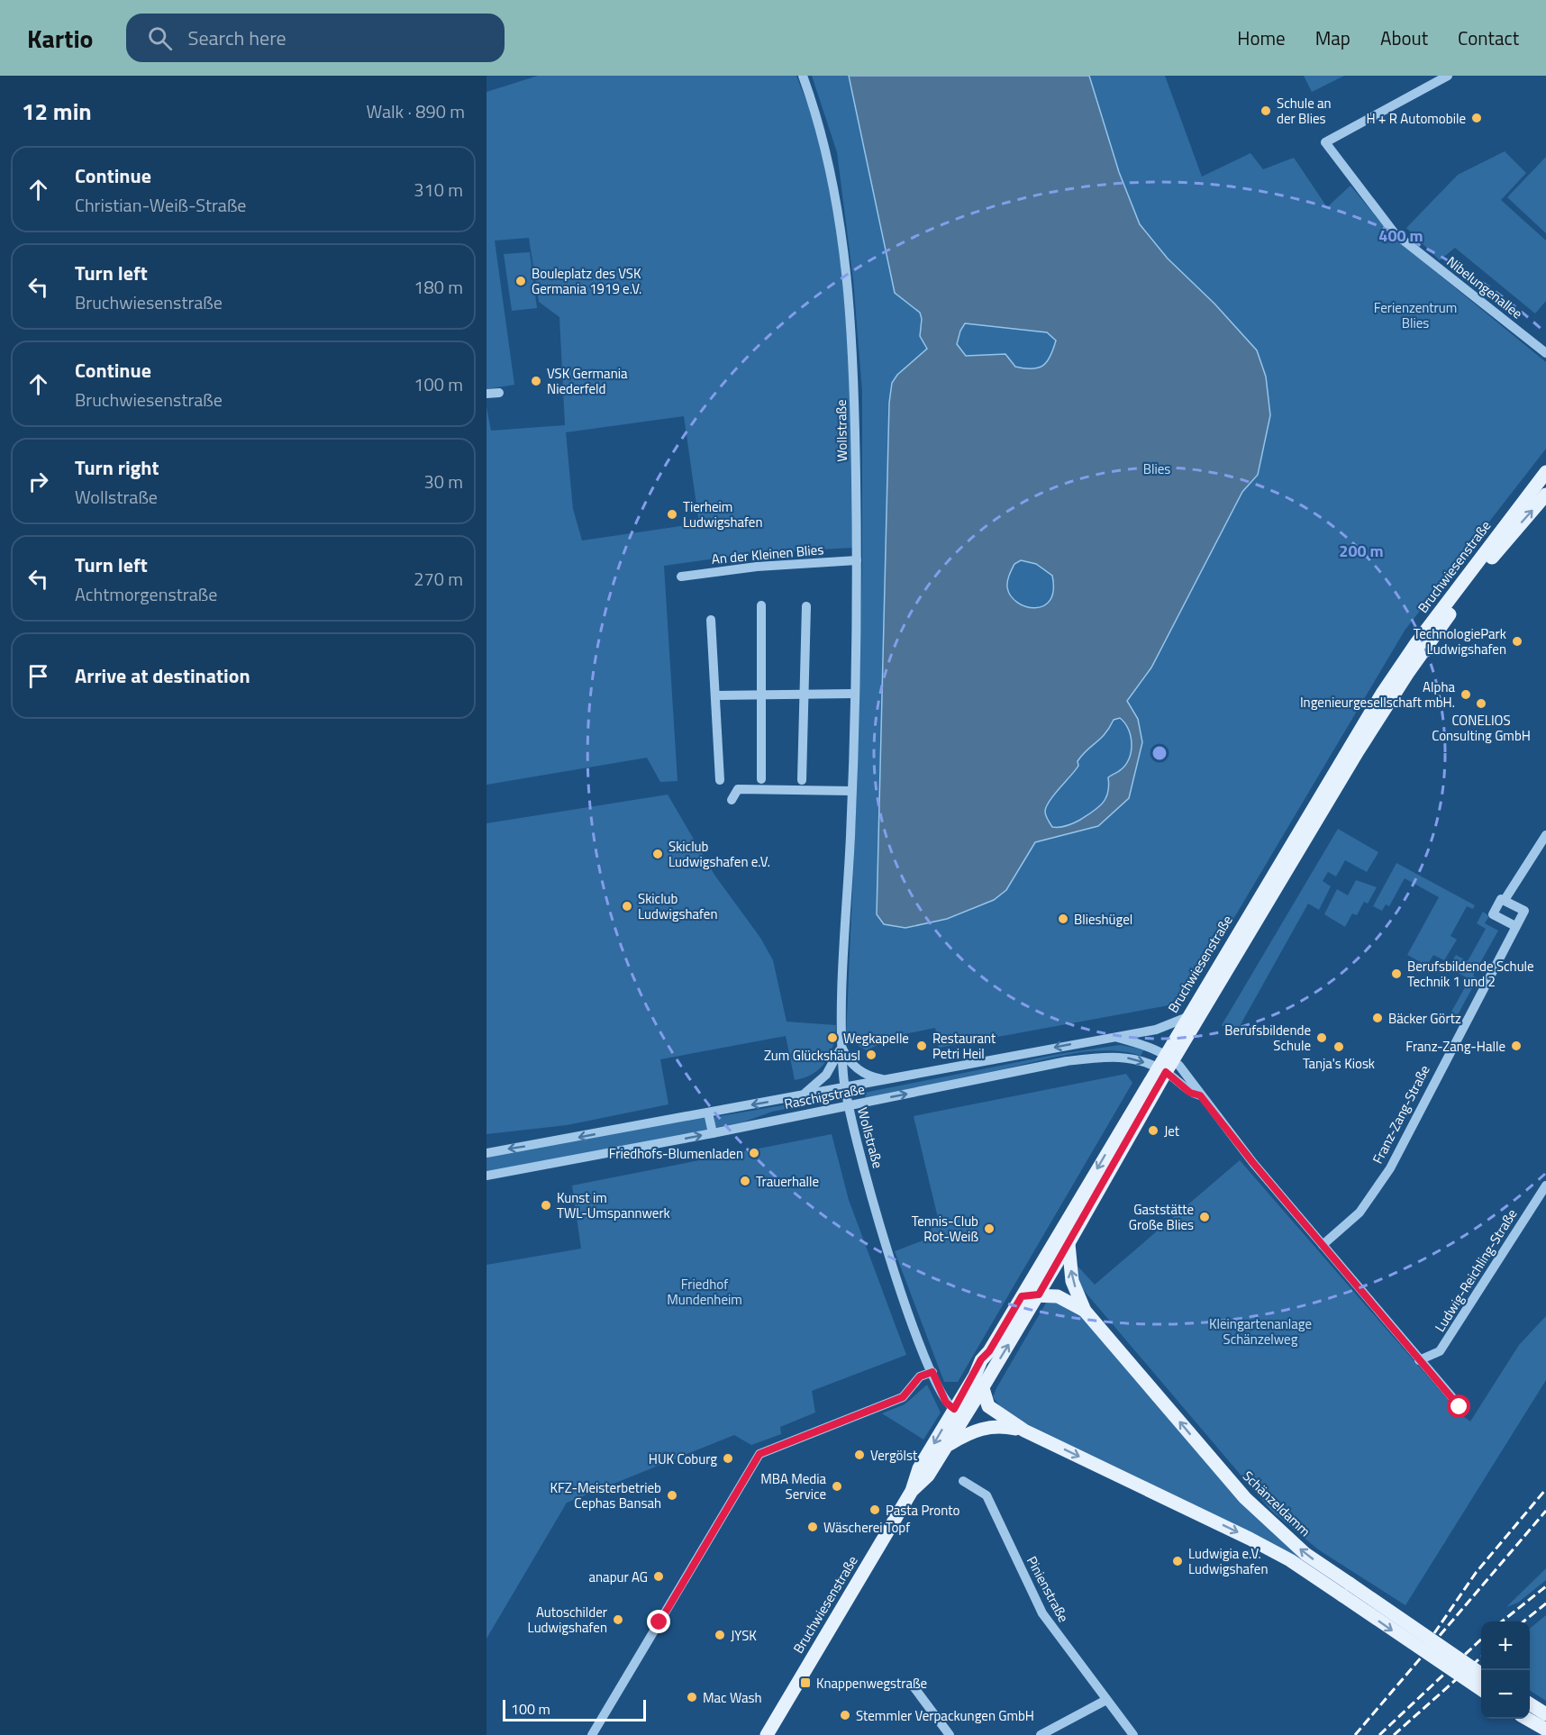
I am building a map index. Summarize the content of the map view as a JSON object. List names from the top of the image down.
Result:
{
  "streets": {
    "main road": ["Bruchwiesenstraße", "Schänzeldamm"],
    "street": [
      "Nibelungenallee",
      "Wollstraße",
      "An der Kleinen Blies",
      "Raschigstraße",
      "Franz-Zang-Straße",
      "Ludwig-Reichling-Straße",
      "Pinienstraße"
    ]
  },
  "crossings": [
    ["Wollstraße", "An der Kleinen Blies"],
    ["Wollstraße", "Bruchwiesenstraße"],
    ["Wollstraße", "Raschigstraße"],
    ["Bruchwiesenstraße", "Raschigstraße"],
    ["Bruchwiesenstraße", "Schänzeldamm"]
  ],
  "parks": [
    "Ferienzentrum Blies",
    "Blies",
    "Friedhof Mundenheim",
    "Kleingartenanlage Schänzelweg"
  ],
  "places": {
    "other": [
      "Schule an der Blies",
      "H + R Automobile",
      "Bouleplatz des VSK Germania 1919 e.V.",
      "VSK Germania Niederfeld",
      "Tierheim Ludwigshafen",
      "TechnologiePark Ludwigshafen",
      "Alpha Ingenieurgesellschaft mbH.",
      "CONELIOS Consulting GmbH",
      "Skiclub Ludwigshafen e.V.",
      "Skiclub Ludwigshafen",
      "Blieshügel",
      "Berufsbildende Schule Technik 1 und 2",
      "Bäcker Görtz",
      "Wegkapelle",
      "Berufsbildende Schule",
      "Restaurant Petri Heil",
      "Franz-Zang-Halle",
      "Tanja's Kiosk",
      "Zum Glückshäusl",
      "Jet",
      "Friedhofs-Blumenladen",
      "Trauerhalle",
      "Kunst im TWL-Umspannwerk",
      "Gaststätte Große Blies",
      "Tennis-Club Rot-Weiß",
      "Vergölst",
      "HUK Coburg",
      "MBA Media Service",
      "KFZ-Meisterbetrieb Cephas Bansah",
      "Pasta Pronto",
      "Wäscherei Topf",
      "Ludwigia e.V. Ludwigshafen",
      "anapur AG",
      "Autoschilder Ludwigshafen",
      "JYSK",
      "Mac Wash",
      "Stemmler Verpackungen GmbH"
    ],
    "transit": ["Knappenwegstraße"]
  },
  "scale_bar": "100 m",
  "page": {
    "header": "Kartio",
    "search": "Search here",
    "nav": [
      "Home",
      "Map",
      "About",
      "Contact"
    ],
    "heading": ["12 min", "Walk · 890 m"],
    "list": [
      ["Continue", "Christian-Weiß-Straße", "310 m"],
      ["Turn left", "Bruchwiesenstraße", "180 m"],
      ["Continue", "Bruchwiesenstraße", "100 m"],
      ["Turn right", "Wollstraße", "30 m"],
      ["Turn left", "Achtmorgenstraße", "270 m"],
      "Arrive at destination"
    ],
    "map_buttons": ["+", "−"],
    "scale": "100 m"
  },
  "rings": ["400 m", "200 m"]
}
